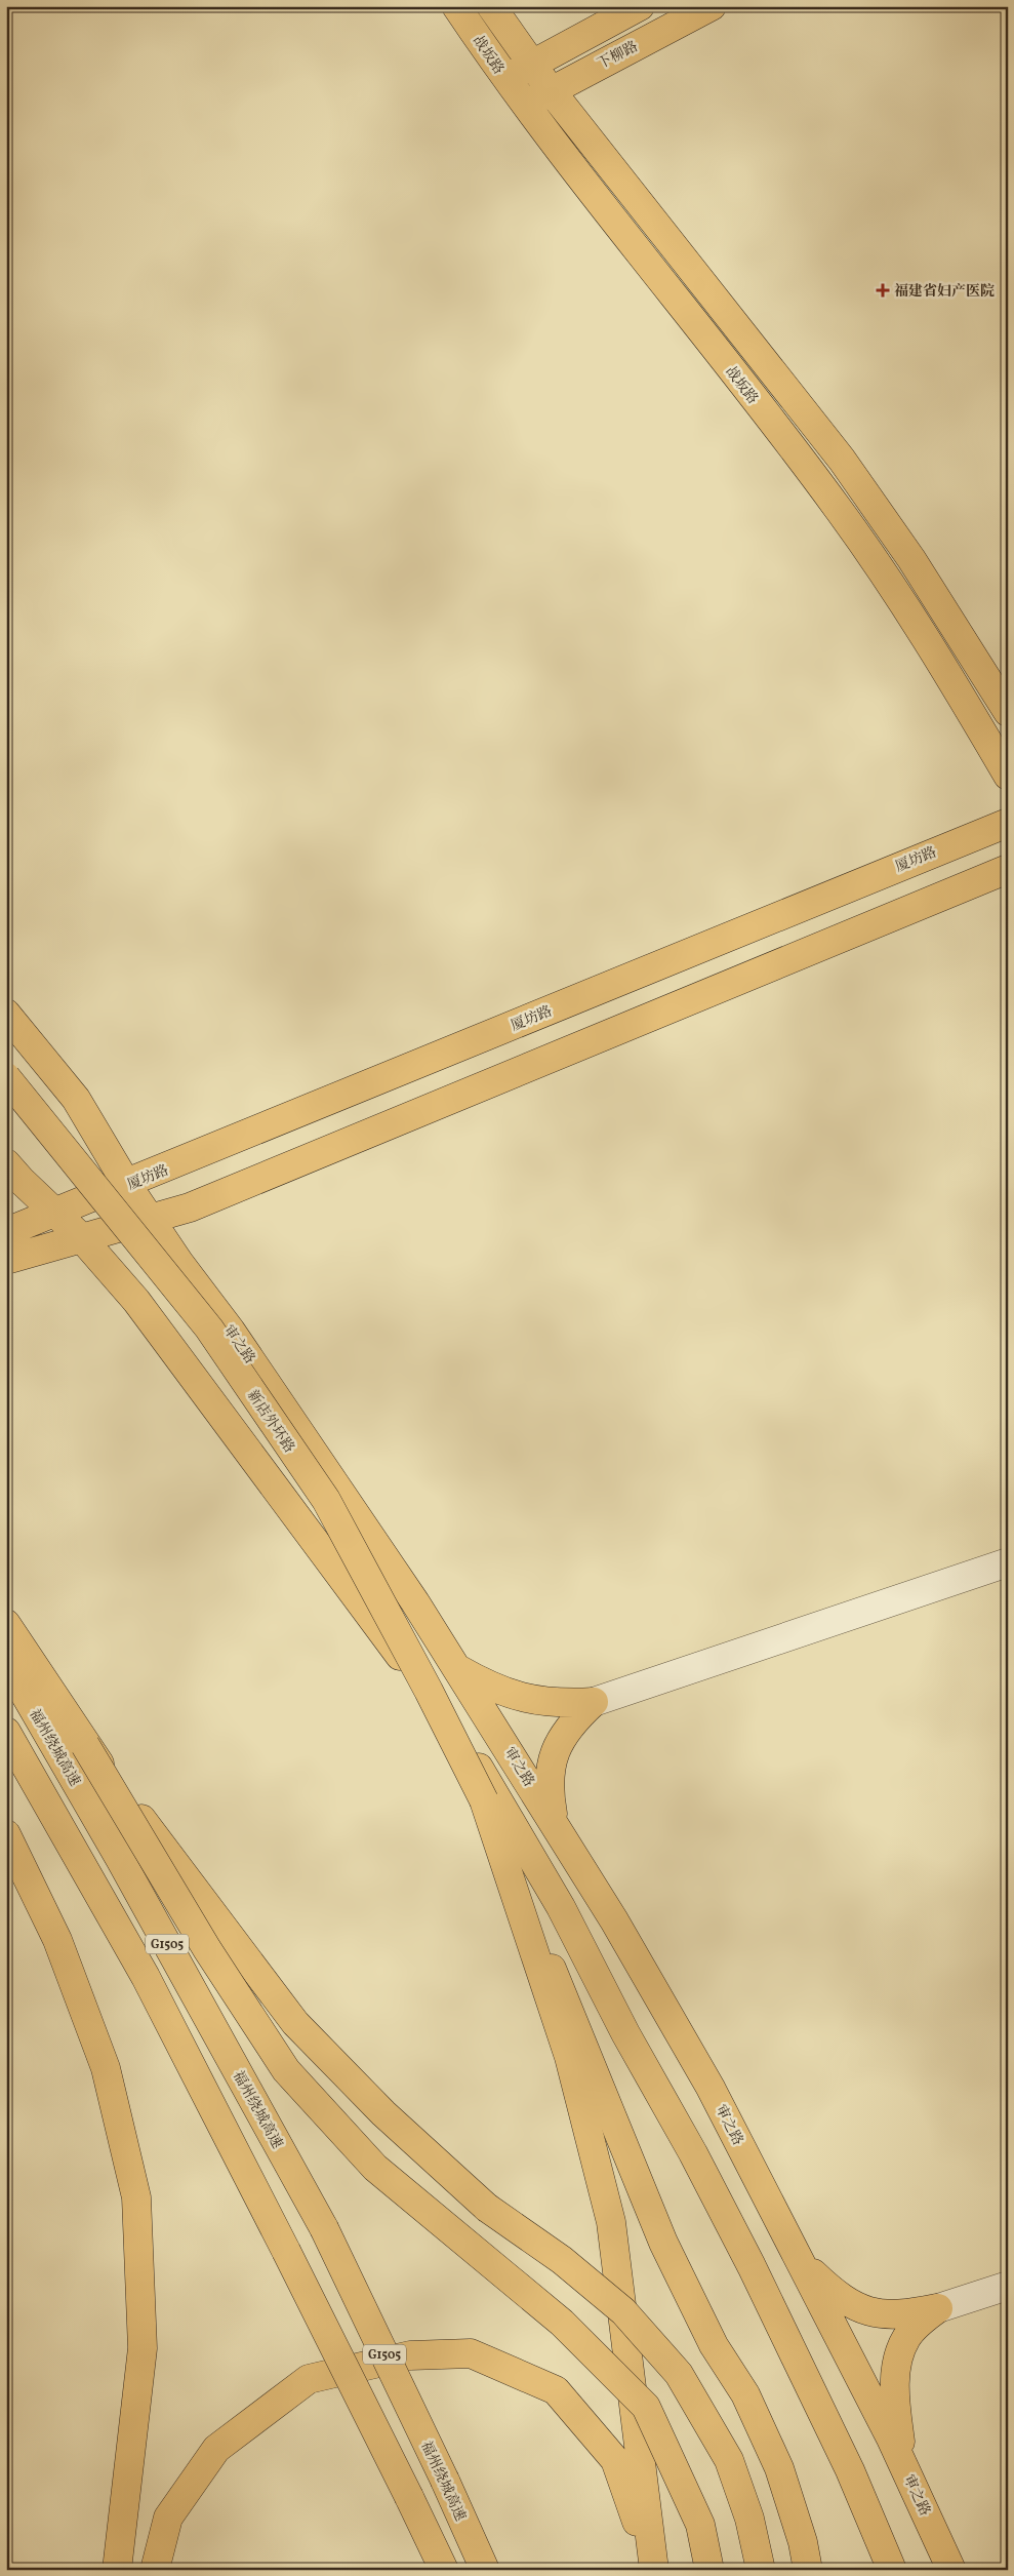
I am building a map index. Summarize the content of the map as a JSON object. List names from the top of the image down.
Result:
{
  "streets": {
    "main road": [
      "战坂路",
      "下柳路",
      "厦坊路",
      "审之路",
      "新店外环路",
      "福州绕城高速",
      "G1505"
    ]
  },
  "crossings": [
    ["战坂路", "下柳路"],
    ["厦坊路", "审之路"]
  ],
  "places": {
    "health": ["福建省妇产医院"]
  }
}
